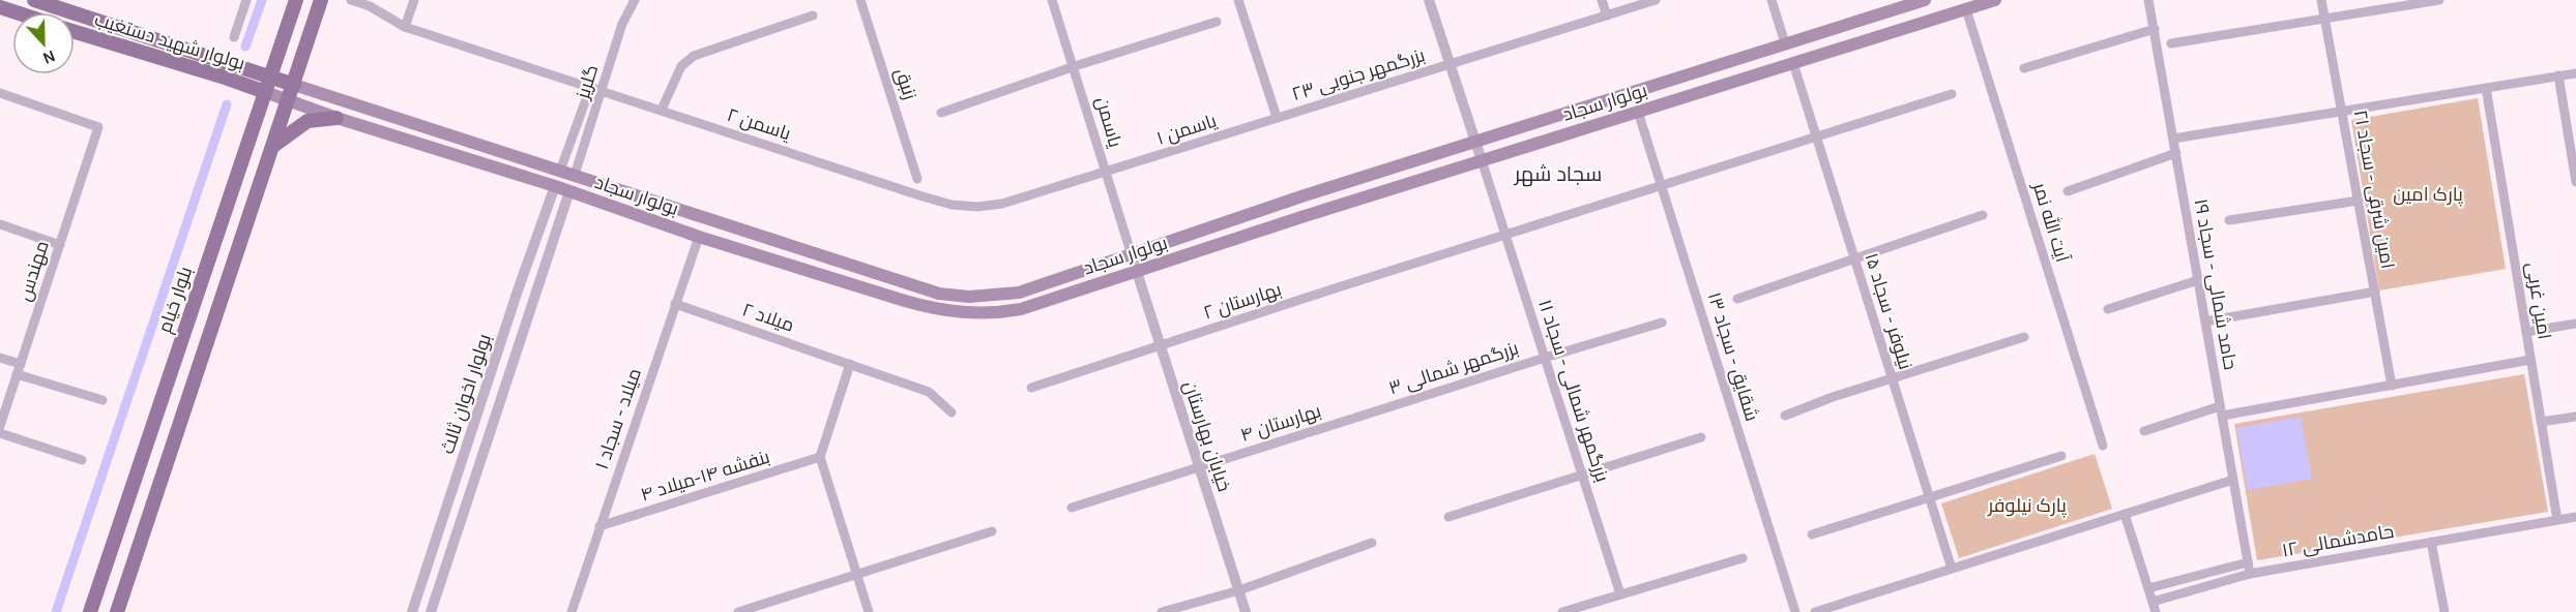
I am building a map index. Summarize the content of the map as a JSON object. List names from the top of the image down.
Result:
{
  "streets": {
    "main road": ["بولوار شهید دستغیب", "بولوار سجاد", "بلوار خیام"],
    "street": [
      "بزرگمهر جنوبی ۲۳",
      "گلریز",
      "زنبق",
      "یاسمن",
      "یاسمن ۲",
      "یاسمن ۱",
      "امین شرقی - سجاد ۲۱",
      "آیت الله نمر",
      "مهندس",
      "حامد شمالی - سجاد ۱۹",
      "بهارستان ۲",
      "امین غربی",
      "نیلوفر - سجاد ۱۵",
      "میلاد ۲",
      "شقایق - سجاد ۱۳",
      "بزرگمهر شمالی ۳",
      "بزرگمهر شمالی - سجاد ۱۱",
      "بولوار اخوان ثالث",
      "میلاد - سجاد ۱",
      "بهارستان ۴",
      "خیابان بهارستان",
      "بنفشه ۱۴-میلاد ۴",
      "حامدشمالی ۱۲"
    ]
  },
  "crossings": [
    ["بولوار شهید دستغیب", "بولوار سجاد"],
    ["بولوار شهید دستغیب", "بلوار خیام"],
    ["بزرگمهر جنوبی ۲۳", "یاسمن ۱"],
    ["گلریز", "بولوار سجاد"],
    ["گلریز", "یاسمن ۲"],
    ["بولوار سجاد", "یاسمن"],
    ["بولوار سجاد", "آیت الله نمر"],
    ["بولوار سجاد", "بلوار خیام"],
    ["بولوار سجاد", "نیلوفر - سجاد ۱۵"],
    ["بولوار سجاد", "شقایق - سجاد ۱۳"],
    ["بولوار سجاد", "بزرگمهر شمالی - سجاد ۱۱"],
    ["بولوار سجاد", "بولوار اخوان ثالث"],
    ["بولوار سجاد", "میلاد - سجاد ۱"],
    ["بولوار سجاد", "خیابان بهارستان"],
    ["یاسمن", "یاسمن ۲"],
    ["یاسمن", "یاسمن ۱"],
    ["یاسمن", "خیابان بهارستان"],
    ["یاسمن ۲", "یاسمن ۱"],
    ["حامد شمالی - سجاد ۱۹", "حامدشمالی ۱۲"],
    ["بهارستان ۲", "نیلوفر - سجاد ۱۵"],
    ["بهارستان ۲", "شقایق - سجاد ۱۳"],
    ["بهارستان ۲", "بزرگمهر شمالی - سجاد ۱۱"],
    ["بهارستان ۲", "خیابان بهارستان"],
    ["امین غربی", "حامدشمالی ۱۲"],
    ["میلاد ۲", "میلاد - سجاد ۱"],
    ["بزرگمهر شمالی ۳", "بزرگمهر شمالی - سجاد ۱۱"],
    ["بزرگمهر شمالی ۳", "بهارستان ۴"],
    ["میلاد - سجاد ۱", "بنفشه ۱۴-میلاد ۴"],
    ["بهارستان ۴", "خیابان بهارستان"]
  ],
  "districts": ["سجاد شهر"],
  "parks": ["پارک امین", "پارک نیلوفر"],
  "north": "bottom"
}
